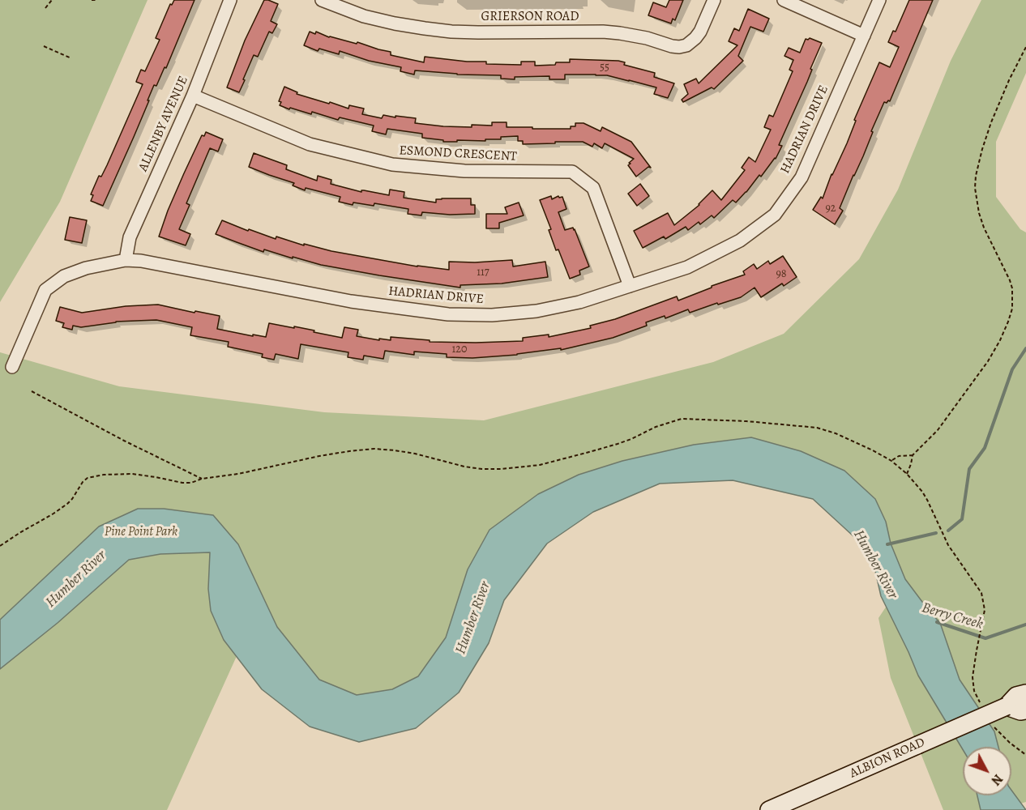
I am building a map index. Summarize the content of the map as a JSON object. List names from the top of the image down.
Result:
{
  "streets": {
    "main road": ["ALBION ROAD"],
    "street": [
      "GRIERSON ROAD",
      "ALLENBY AVENUE",
      "HADRIAN DRIVE",
      "ESMOND CRESCENT"
    ]
  },
  "crossings": [
    ["ALLENBY AVENUE", "HADRIAN DRIVE"],
    ["ALLENBY AVENUE", "ESMOND CRESCENT"],
    ["HADRIAN DRIVE", "ESMOND CRESCENT"]
  ],
  "water": ["Humber River", "Berry Creek"],
  "parks": ["Pine Point Park"],
  "house_numbers": [
    "55",
    "92",
    "117",
    "98",
    "120"
  ],
  "north": "bottom right"
}
